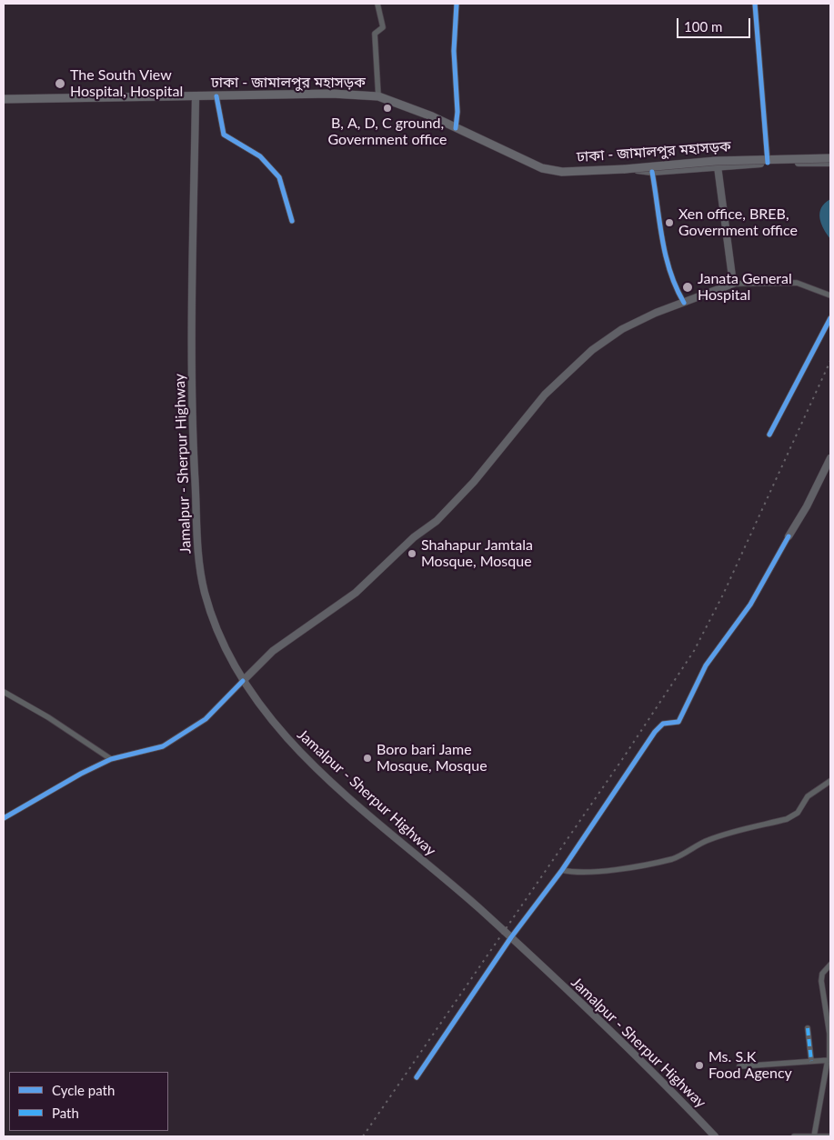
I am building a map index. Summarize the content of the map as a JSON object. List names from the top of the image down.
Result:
{
  "streets": {
    "highway": ["ঢাকা - জামালপুর মহাসড়ক"],
    "main road": ["Jamalpur - Sherpur Highway"]
  },
  "crossings": [
    ["ঢাকা - জামালপুর মহাসড়ক", "Jamalpur - Sherpur Highway"]
  ],
  "places": [
    "The South View Hospital, Hospital",
    "B, A, D, C ground, Government office",
    "Xen office, BREB, Government office",
    "Janata General Hospital",
    "Shahapur Jamtala Mosque, Mosque",
    "Boro bari Jame Mosque, Mosque",
    "Ms. S.K Food Agency"
  ],
  "legend": ["Cycle path", "Path"],
  "scale_bar": "100 m"
}
